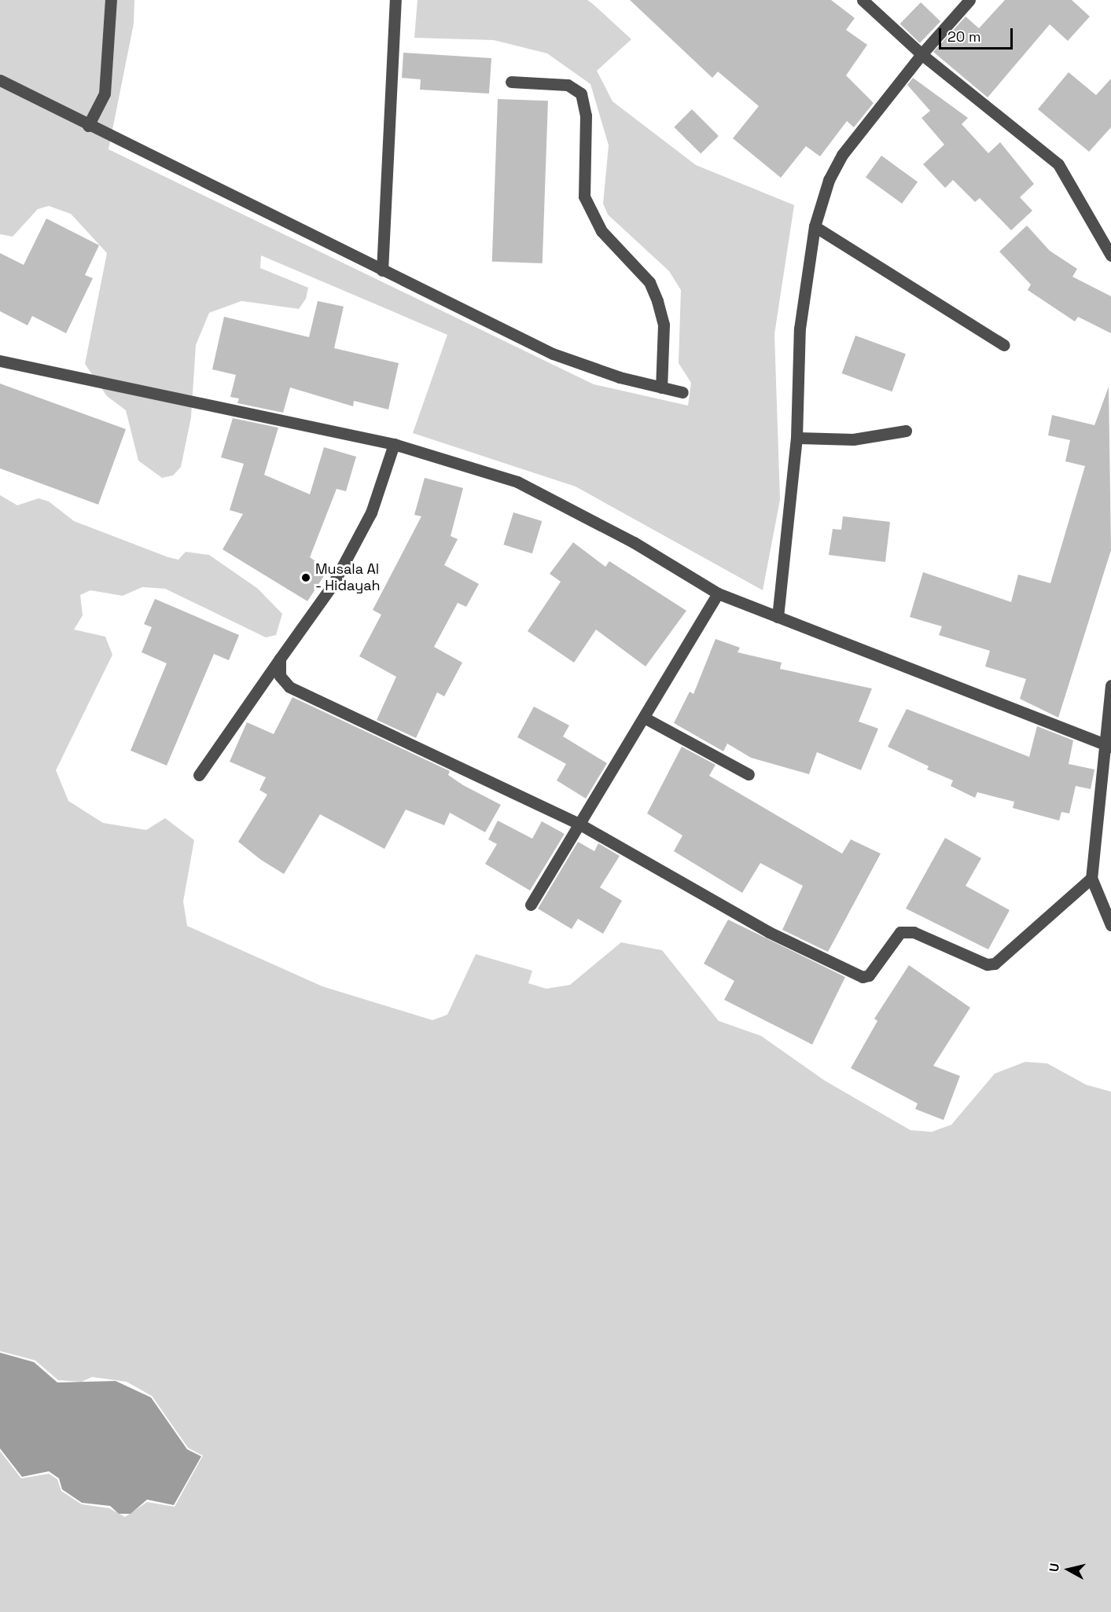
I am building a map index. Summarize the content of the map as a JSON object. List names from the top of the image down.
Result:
{
  "places": ["Musala Al - Hidayah"],
  "scale_bar": "20 m",
  "north": "left"
}
